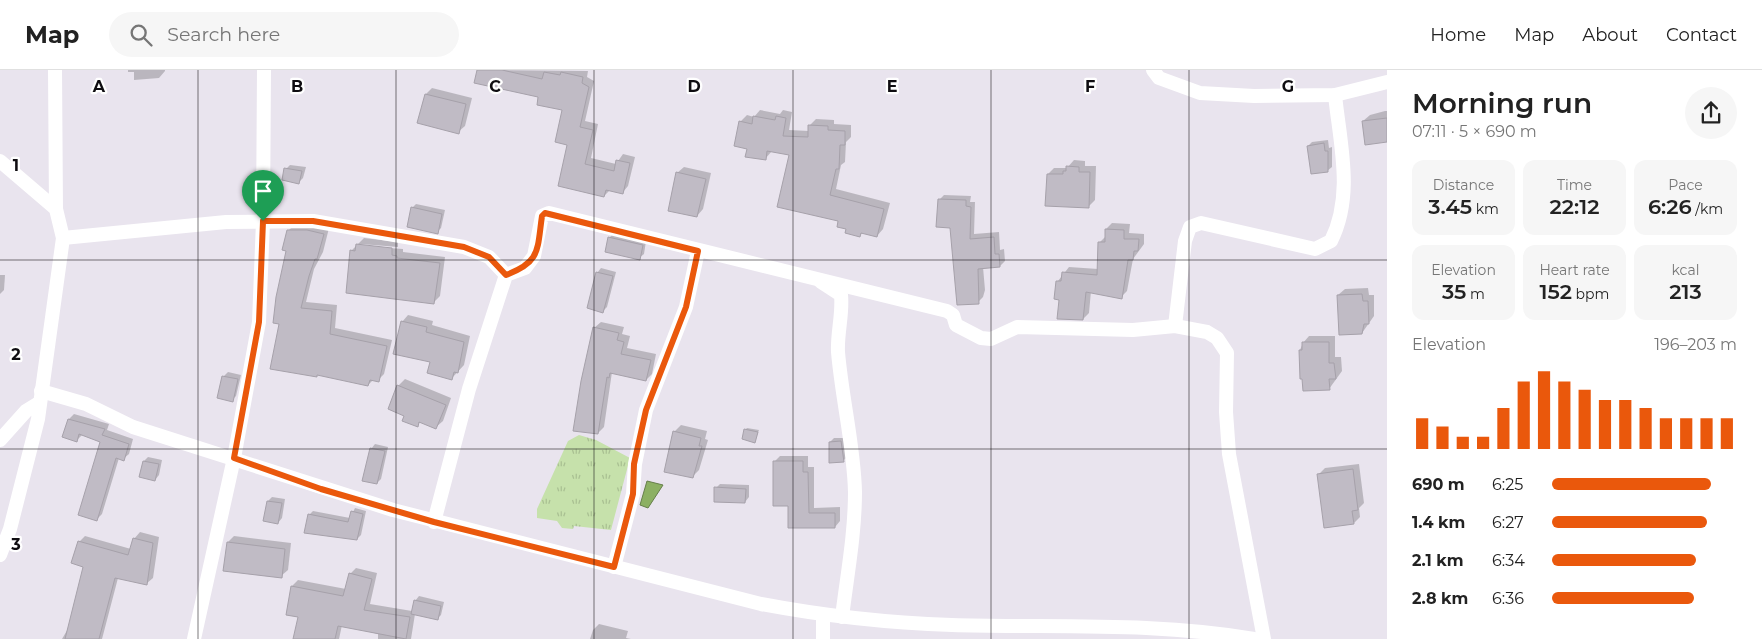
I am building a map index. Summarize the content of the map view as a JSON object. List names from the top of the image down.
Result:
{
  "page": {
    "header": "Map",
    "search": "Search here",
    "nav": [
      "Home",
      "Map",
      "About",
      "Contact"
    ],
    "heading": ["Morning run", "07:11 · 5 × 690 m"],
    "stats": [
      ["Distance", "3.45 km"],
      ["Time", "22:12"],
      ["Pace", "6:26 /km"],
      ["Elevation", "35 m"],
      ["Heart rate", "152 bpm"],
      ["kcal", "213"]
    ],
    "chart": ["Elevation", "196–203 m"],
    "list": [
      {
        "name": "690 m",
        "note": "6:25"
      },
      {
        "name": "1.4 km",
        "note": "6:27"
      },
      {
        "name": "2.1 km",
        "note": "6:34"
      },
      {
        "name": "2.8 km",
        "note": "6:36"
      }
    ]
  },
  "grid": {
    "columns": [
      "A",
      "B",
      "C",
      "D",
      "E",
      "F",
      "G"
    ],
    "rows": ["1", "2", "3"]
  }
}
